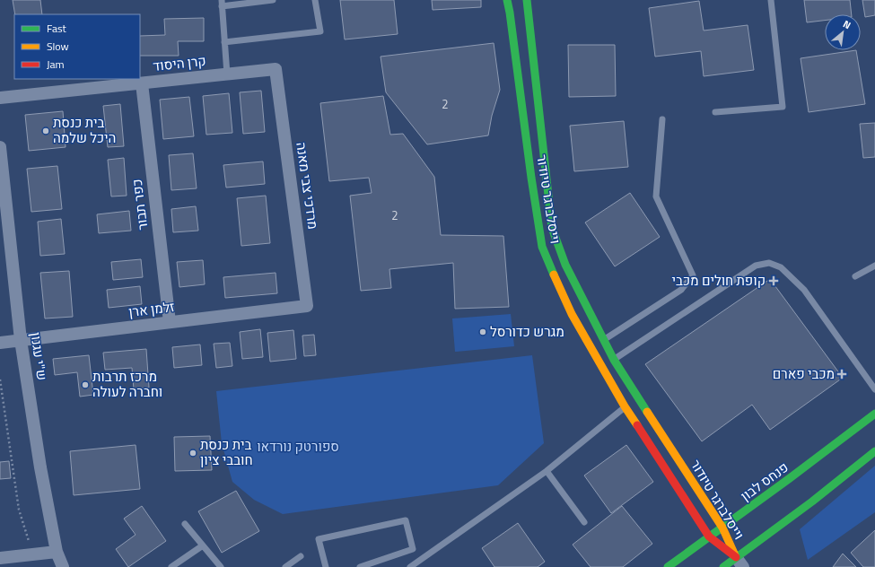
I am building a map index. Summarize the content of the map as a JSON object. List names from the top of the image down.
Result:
{
  "streets": {
    "street": [
      "קרן היסוד",
      "מרדכי צבי מאנה",
      "וייסלברגר טיודור",
      "כפר תבור",
      "זלמן ארן",
      "ש\"י עגנון",
      "פנחס לבון"
    ]
  },
  "crossings": [
    ["קרן היסוד", "מרדכי צבי מאנה"],
    ["קרן היסוד", "כפר תבור"],
    ["מרדכי צבי מאנה", "זלמן ארן"],
    ["וייסלברגר טיודור", "פנחס לבון"],
    ["כפר תבור", "זלמן ארן"],
    ["זלמן ארן", "ש\"י עגנון"]
  ],
  "parks": ["ספורטק נורדאו"],
  "places": {
    "other": [
      "בית כנסת היכל שלמה",
      "מגרש כדורסל",
      "מרכז תרבות וחברה לעולה",
      "בית כנסת חובבי ציון"
    ],
    "health": ["קופת חולים מכבי", "מכבי פארם"]
  },
  "house_numbers": ["2", "2"],
  "legend": ["Fast", "Slow", "Jam"],
  "north": "top right"
}
